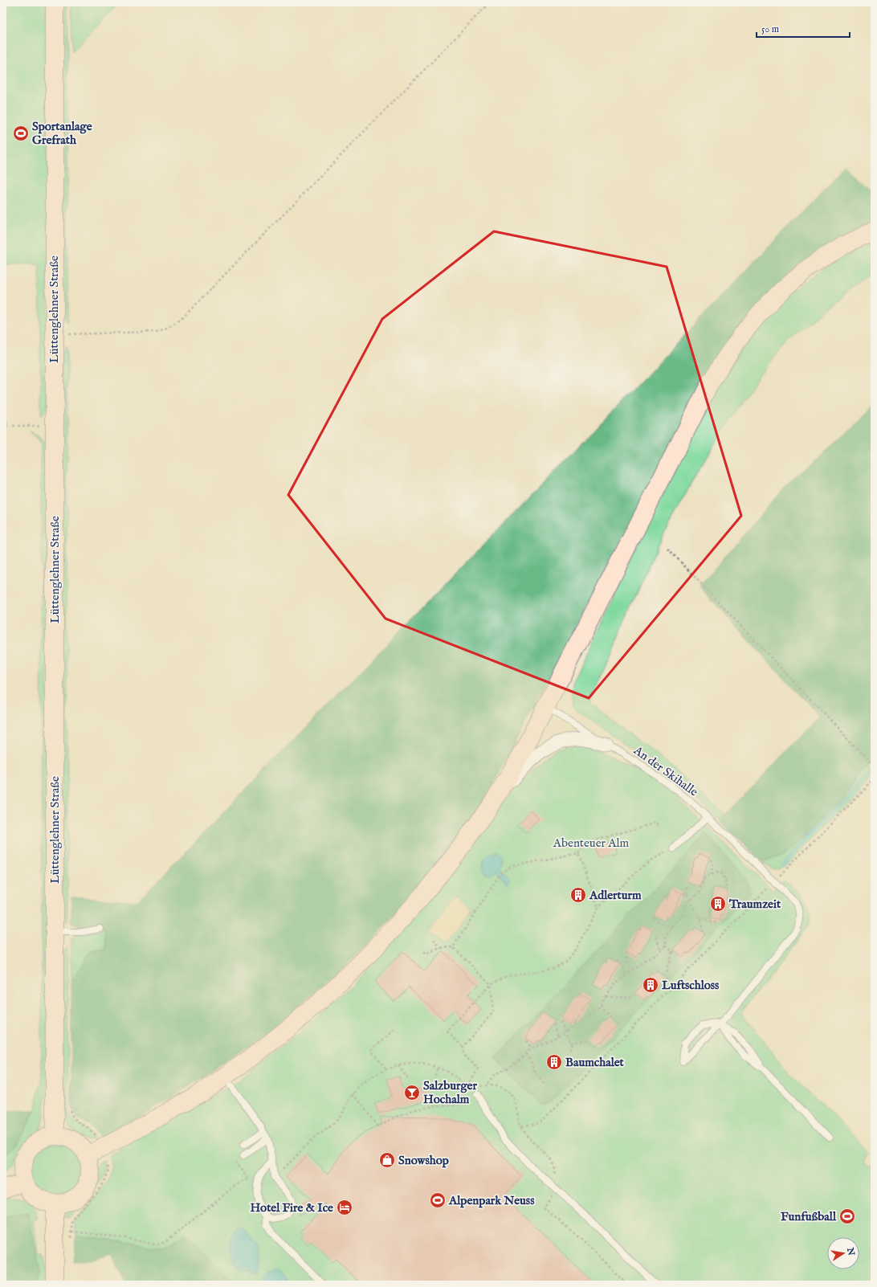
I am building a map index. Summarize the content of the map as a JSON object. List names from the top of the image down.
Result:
{
  "streets": {
    "main road": ["Lüttenglehner Straße"],
    "lane": ["An der Skihalle"]
  },
  "parks": ["Abenteuer Alm"],
  "places": {
    "sports": ["Sportanlage Grefrath", "Alpenpark Neuss", "Funfußball"],
    "building": [
      "Adlerturm",
      "Traumzeit",
      "Luftschloss",
      "Baumchalet"
    ],
    "bar": ["Salzburger Hochalm"],
    "shop": ["Snowshop"],
    "hotel": ["Hotel Fire & Ice"]
  },
  "scale_bar": "50 m",
  "north": "right"
}
